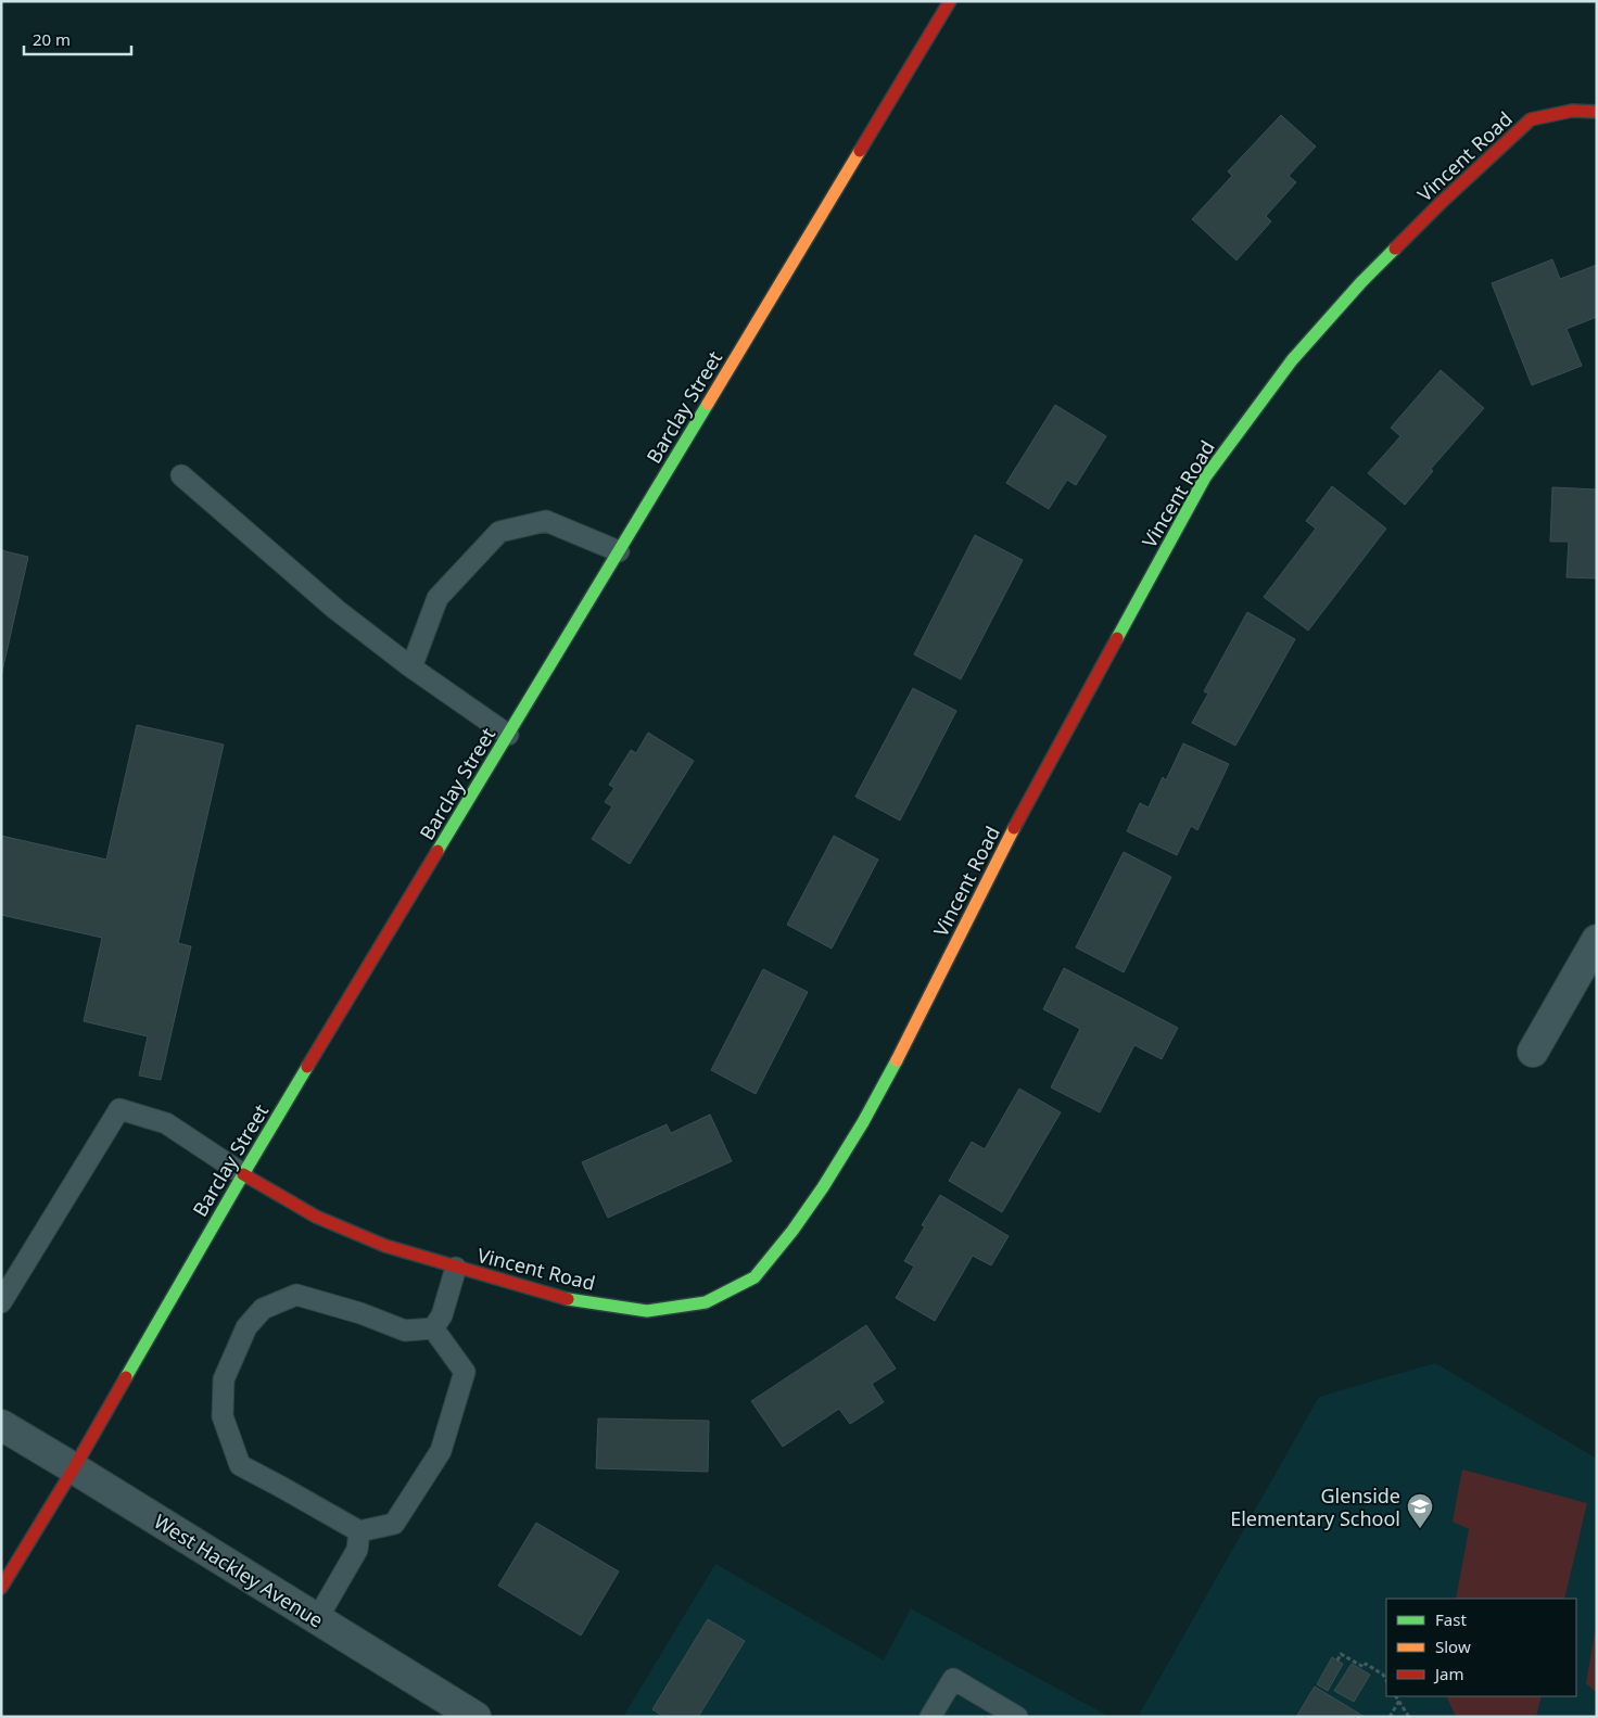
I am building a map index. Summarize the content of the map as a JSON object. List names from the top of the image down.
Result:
{
  "streets": {
    "street": ["Vincent Road", "Barclay Street", "West Hackley Avenue"]
  },
  "crossings": [
    ["Vincent Road", "Barclay Street"],
    ["Barclay Street", "West Hackley Avenue"]
  ],
  "places": {
    "school or university": ["Glenside Elementary School"]
  },
  "legend": ["Fast", "Slow", "Jam"],
  "scale_bar": "20 m"
}
